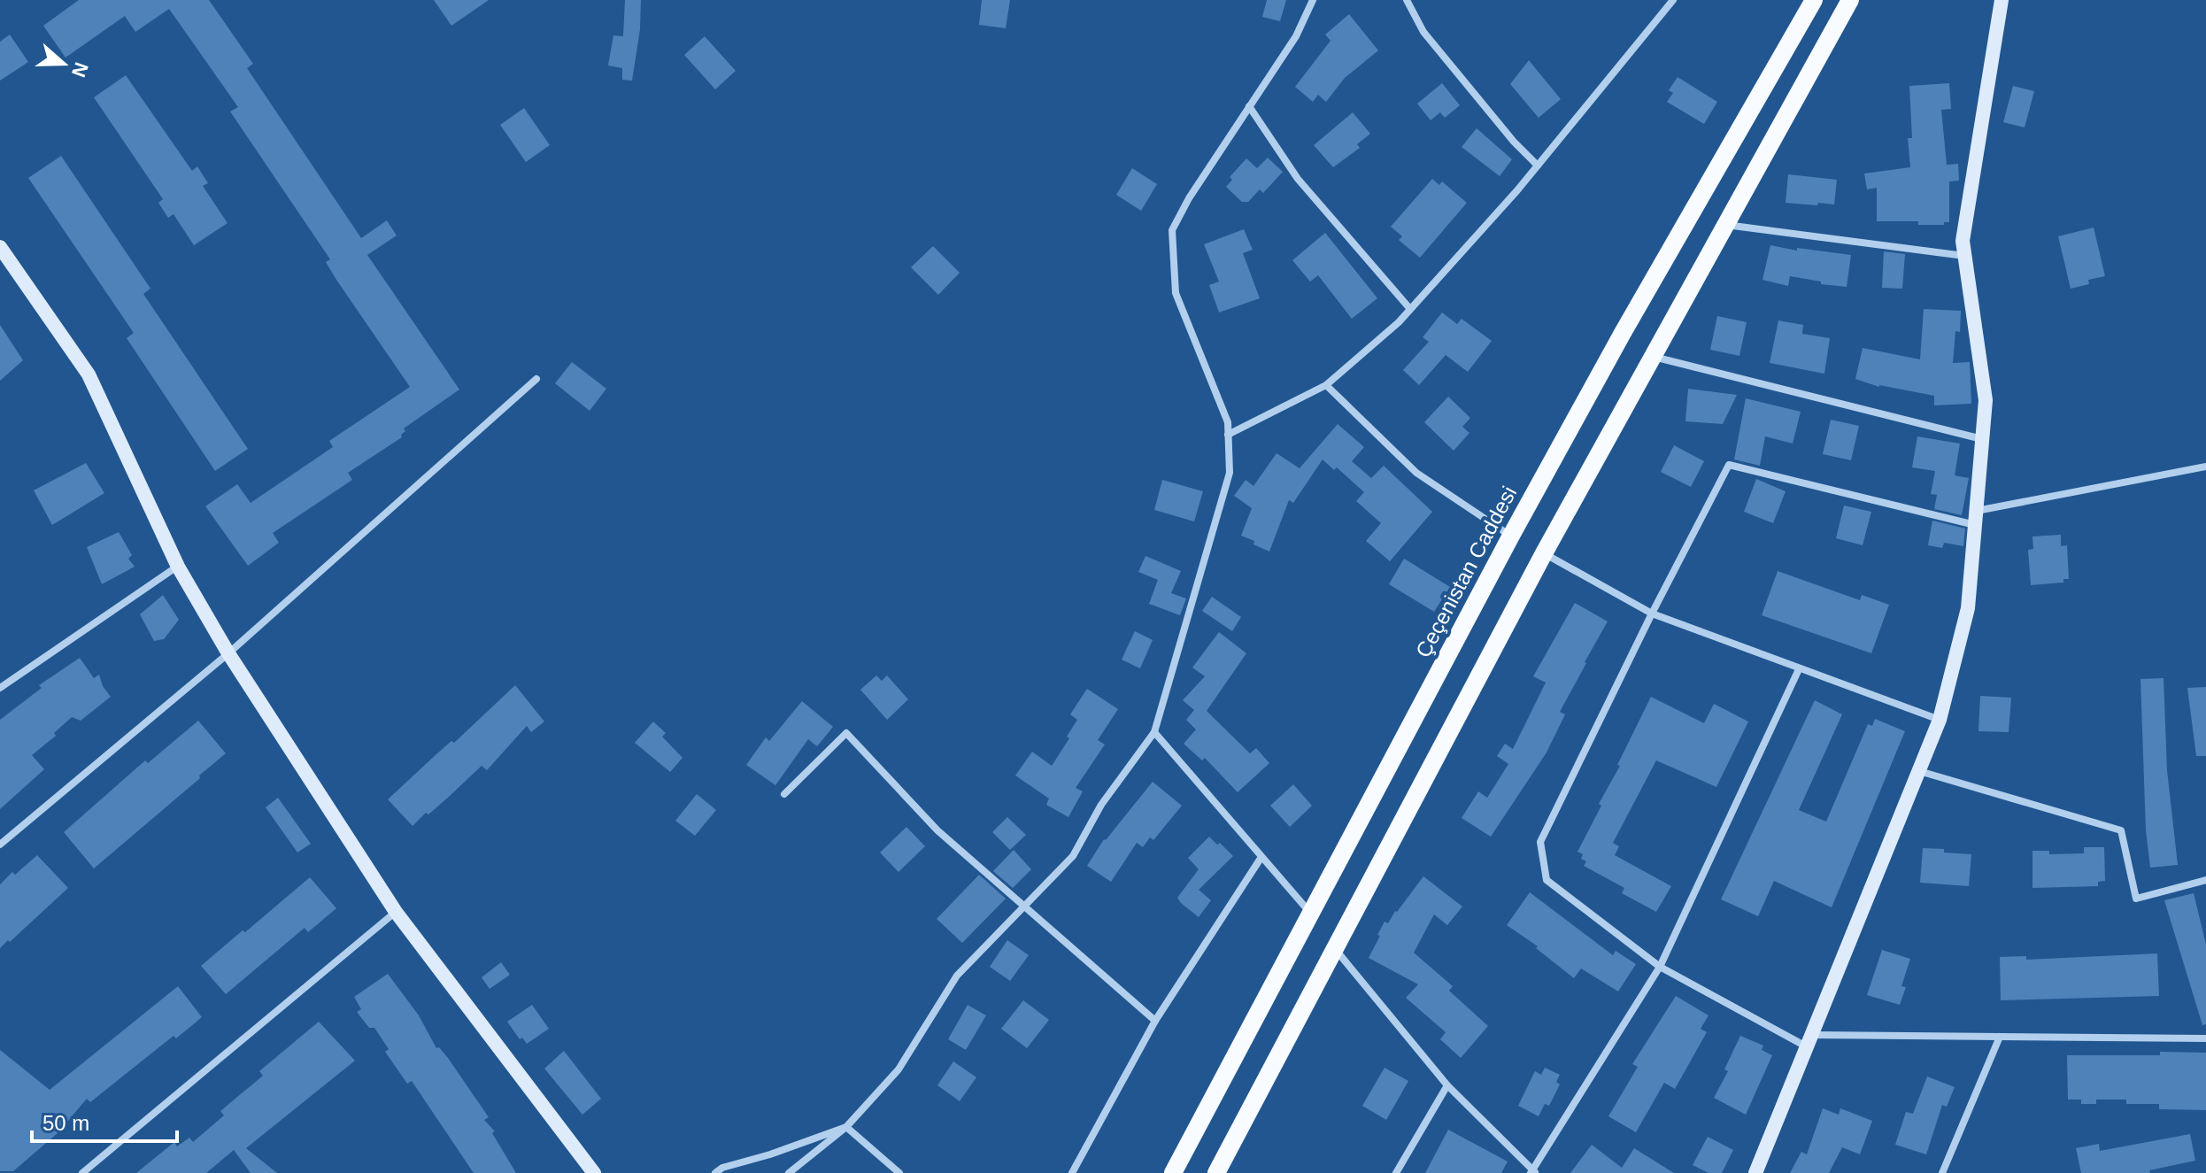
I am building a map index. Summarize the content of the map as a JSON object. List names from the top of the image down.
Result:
{
  "streets": {
    "main road": ["Çeçenistan Caddesi"]
  },
  "scale_bar": "50 m",
  "north": "right"
}
